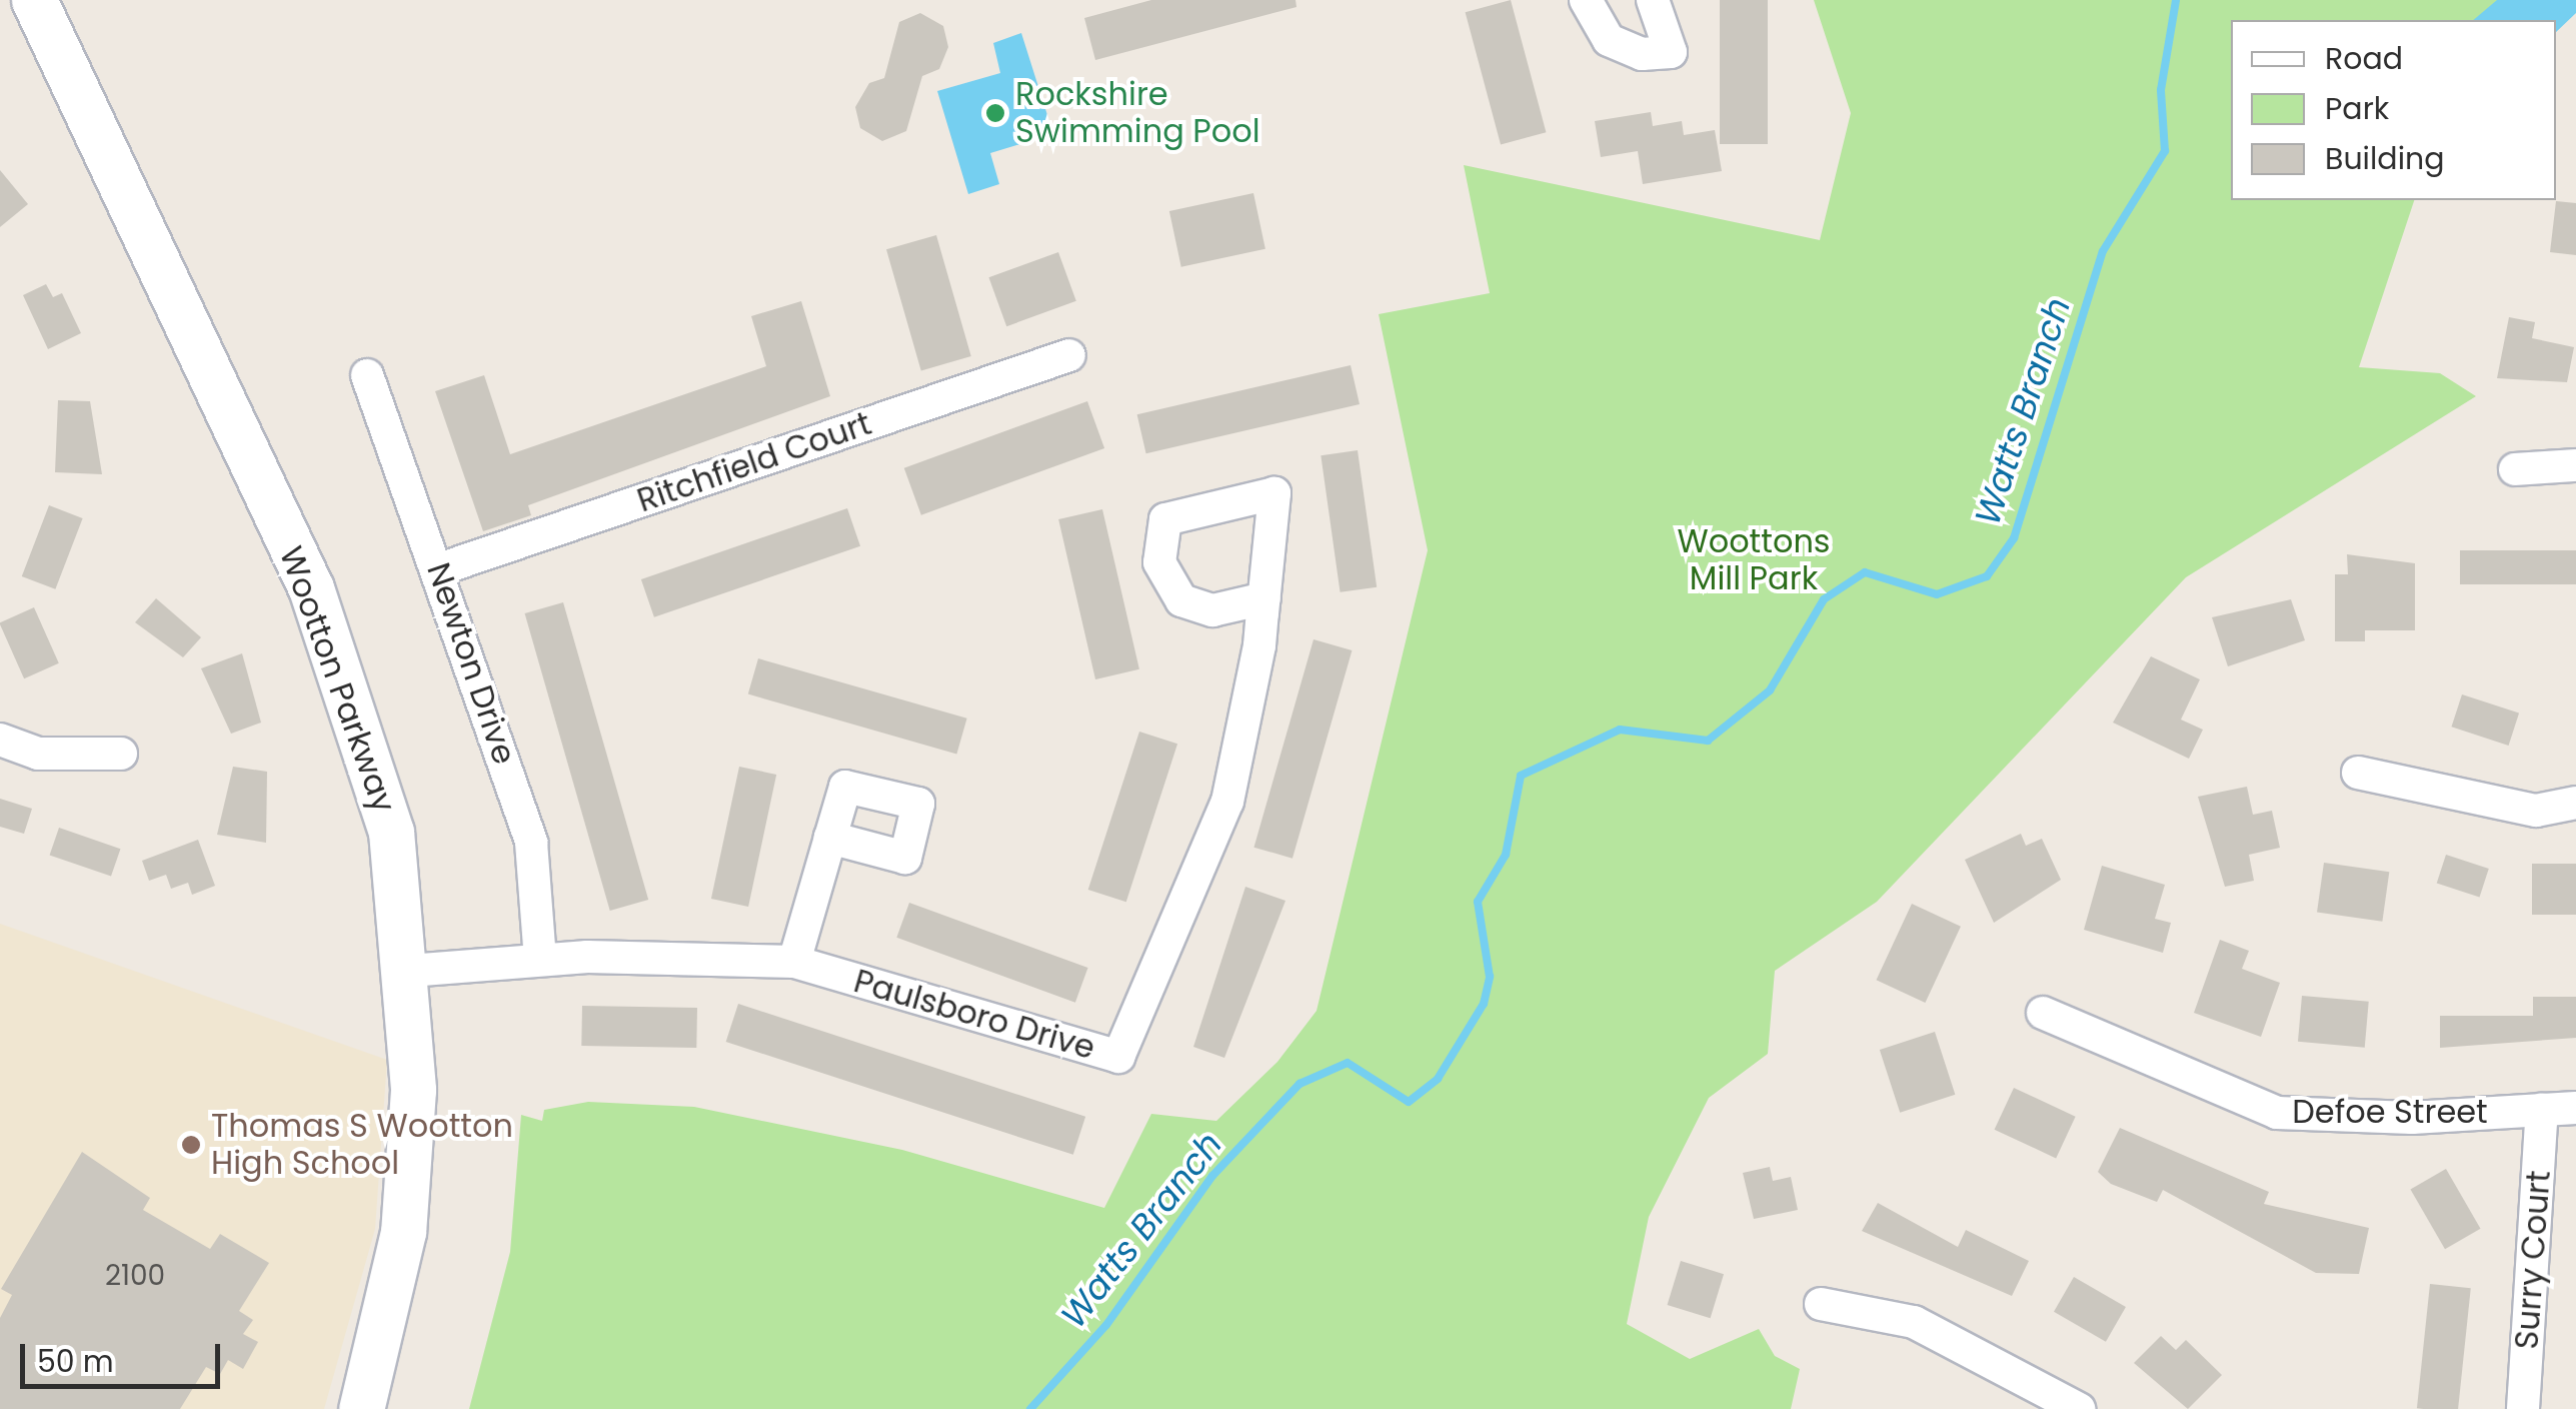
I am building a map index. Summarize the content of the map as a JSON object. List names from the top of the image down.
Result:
{
  "streets": {
    "main road": ["Wootton Parkway"],
    "street": [
      "Ritchfield Court",
      "Newton Drive",
      "Paulsboro Drive",
      "Defoe Street",
      "Surry Court"
    ]
  },
  "crossings": [
    ["Ritchfield Court", "Newton Drive"],
    ["Newton Drive", "Paulsboro Drive"],
    ["Wootton Parkway", "Paulsboro Drive"],
    ["Defoe Street", "Surry Court"]
  ],
  "water": ["Watts Branch"],
  "parks": ["Woottons Mill Park"],
  "places": ["Rockshire Swimming Pool", "Thomas S Wootton High School"],
  "house_numbers": ["2100"],
  "legend": ["Road", "Park", "Building"],
  "scale_bar": "50 m"
}
